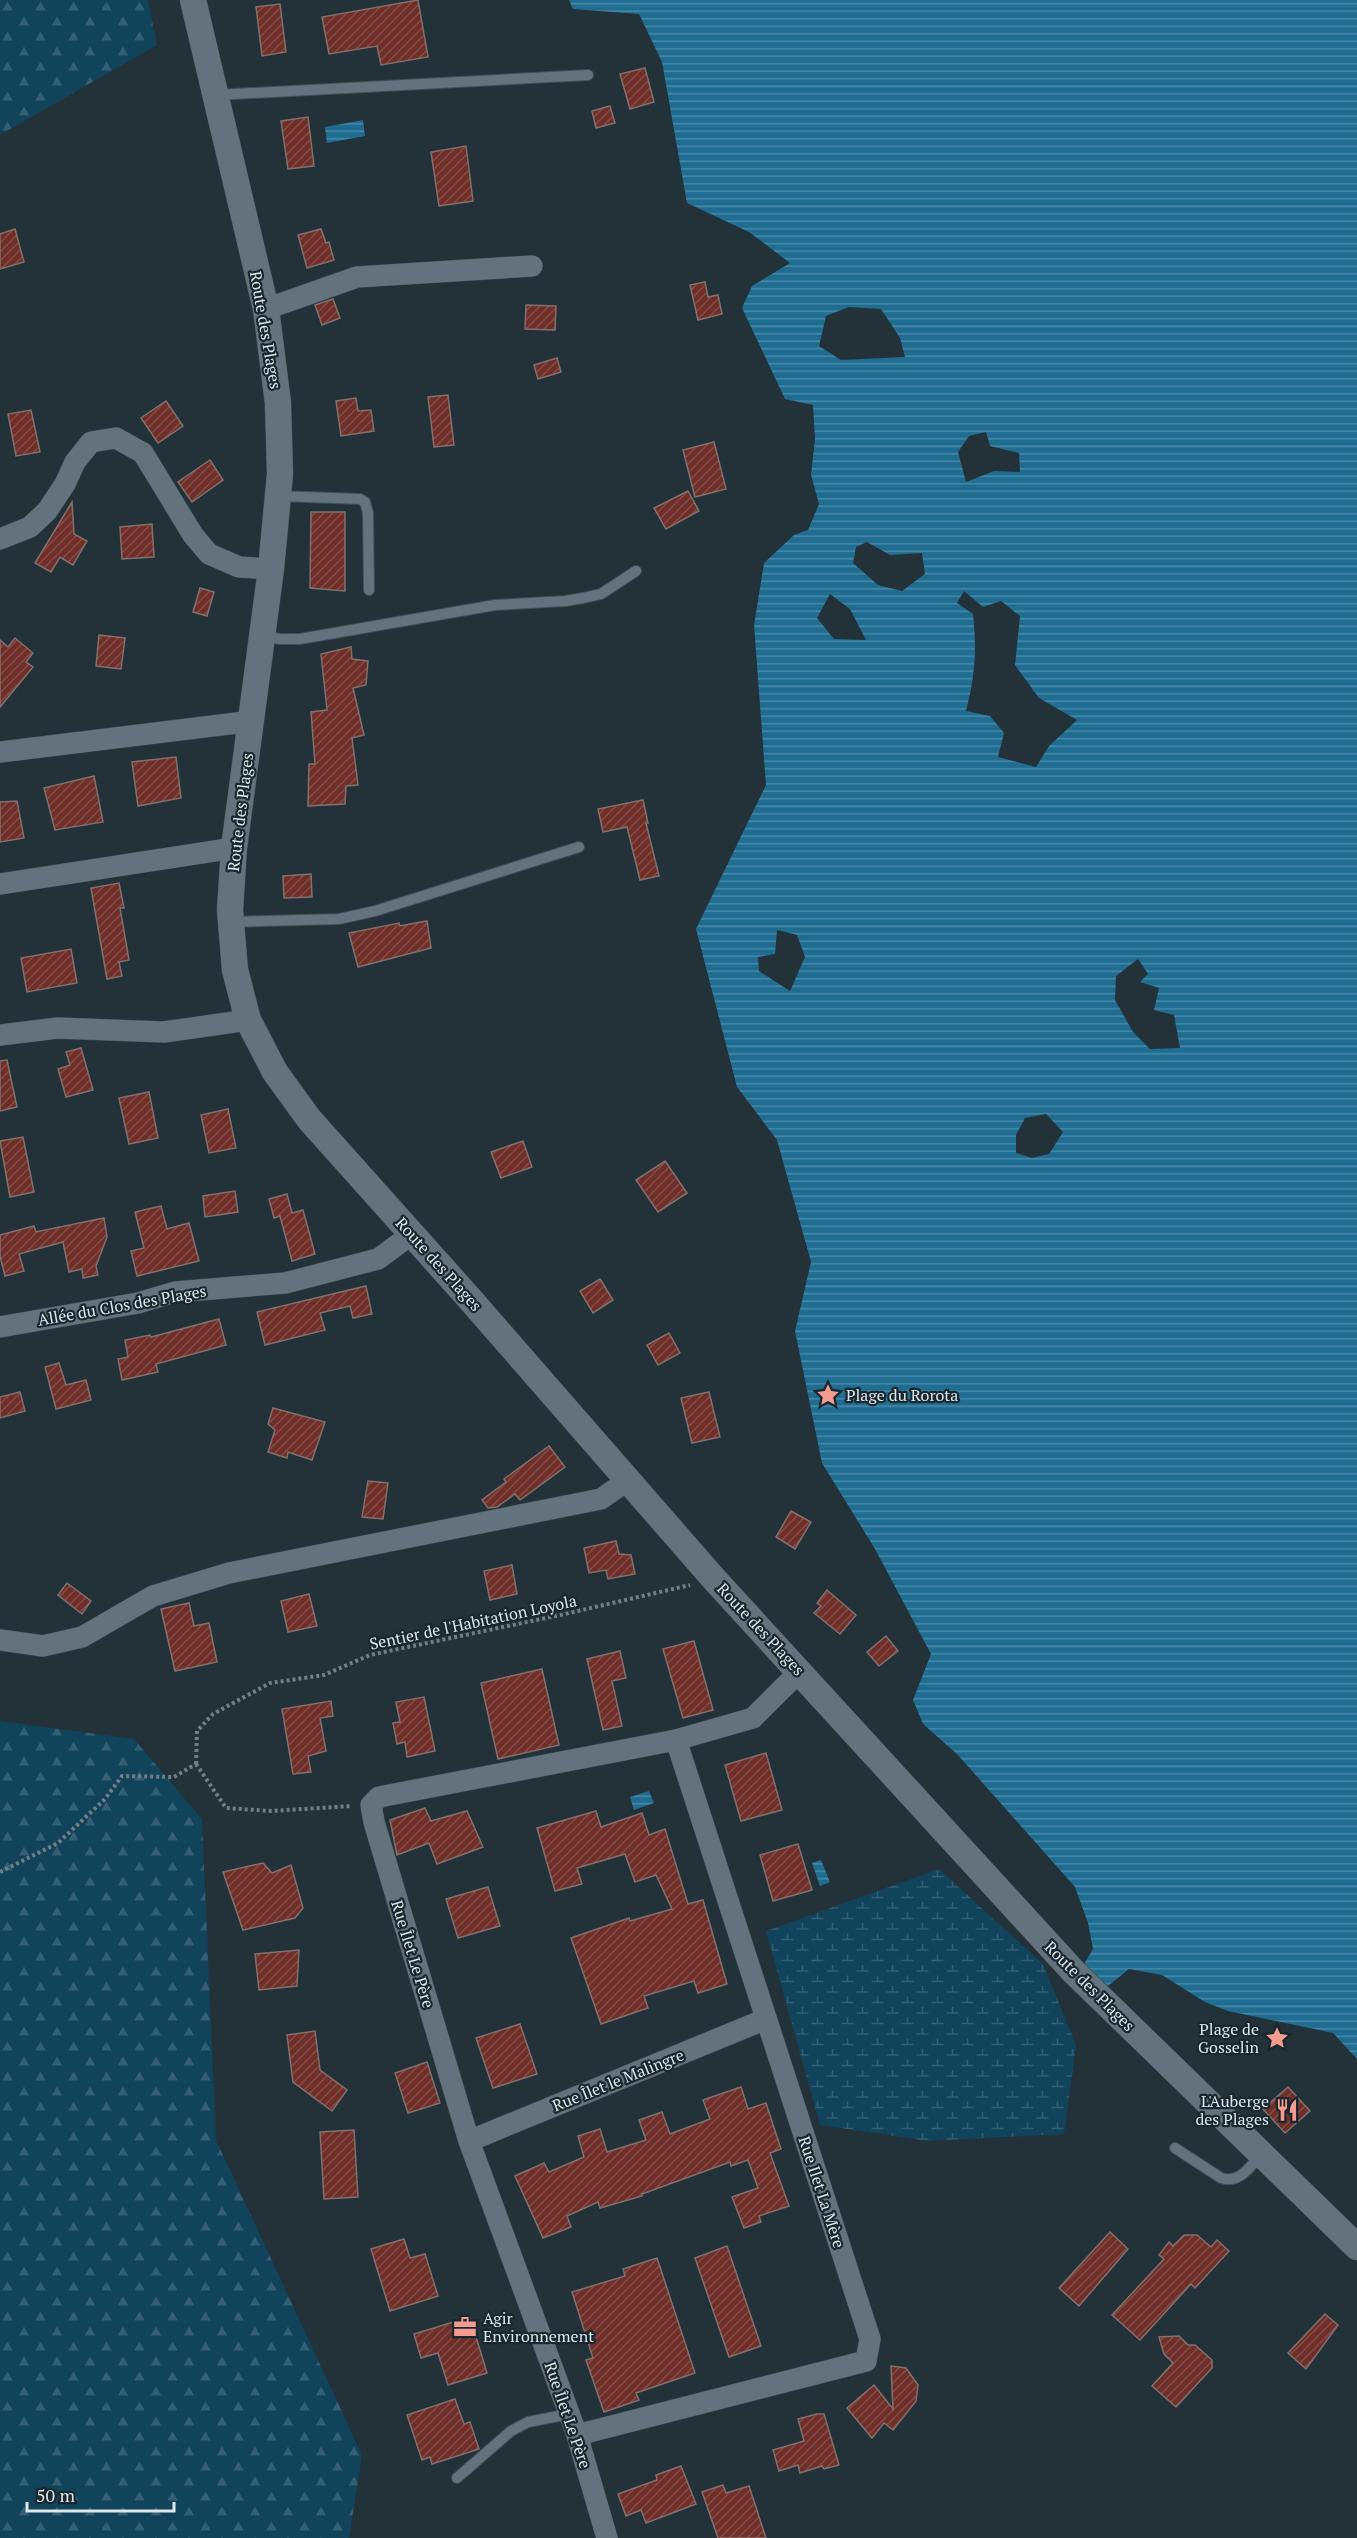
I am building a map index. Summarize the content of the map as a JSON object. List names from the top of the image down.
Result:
{
  "streets": {
    "street": [
      "Route des Plages",
      "Allée du Clos des Plages",
      "Rue Îlet Le Père",
      "Rue Îlet le Malingre",
      "Rue Ilet La Mère"
    ],
    "path": ["Sentier de l'Habitation Loyola"]
  },
  "crossings": [
    ["Route des Plages", "Allée du Clos des Plages"],
    ["Route des Plages", "Sentier de l'Habitation Loyola"],
    ["Rue Îlet Le Père", "Rue Îlet le Malingre"],
    ["Rue Îlet Le Père", "Rue Ilet La Mère"],
    ["Rue Îlet le Malingre", "Rue Ilet La Mère"]
  ],
  "places": {
    "place": ["Plage du Rorota", "Plage de Gosselin"],
    "restaurant": ["L'Auberge des Plages"],
    "office": ["Agir Environnement"]
  },
  "scale_bar": "50 m"
}
